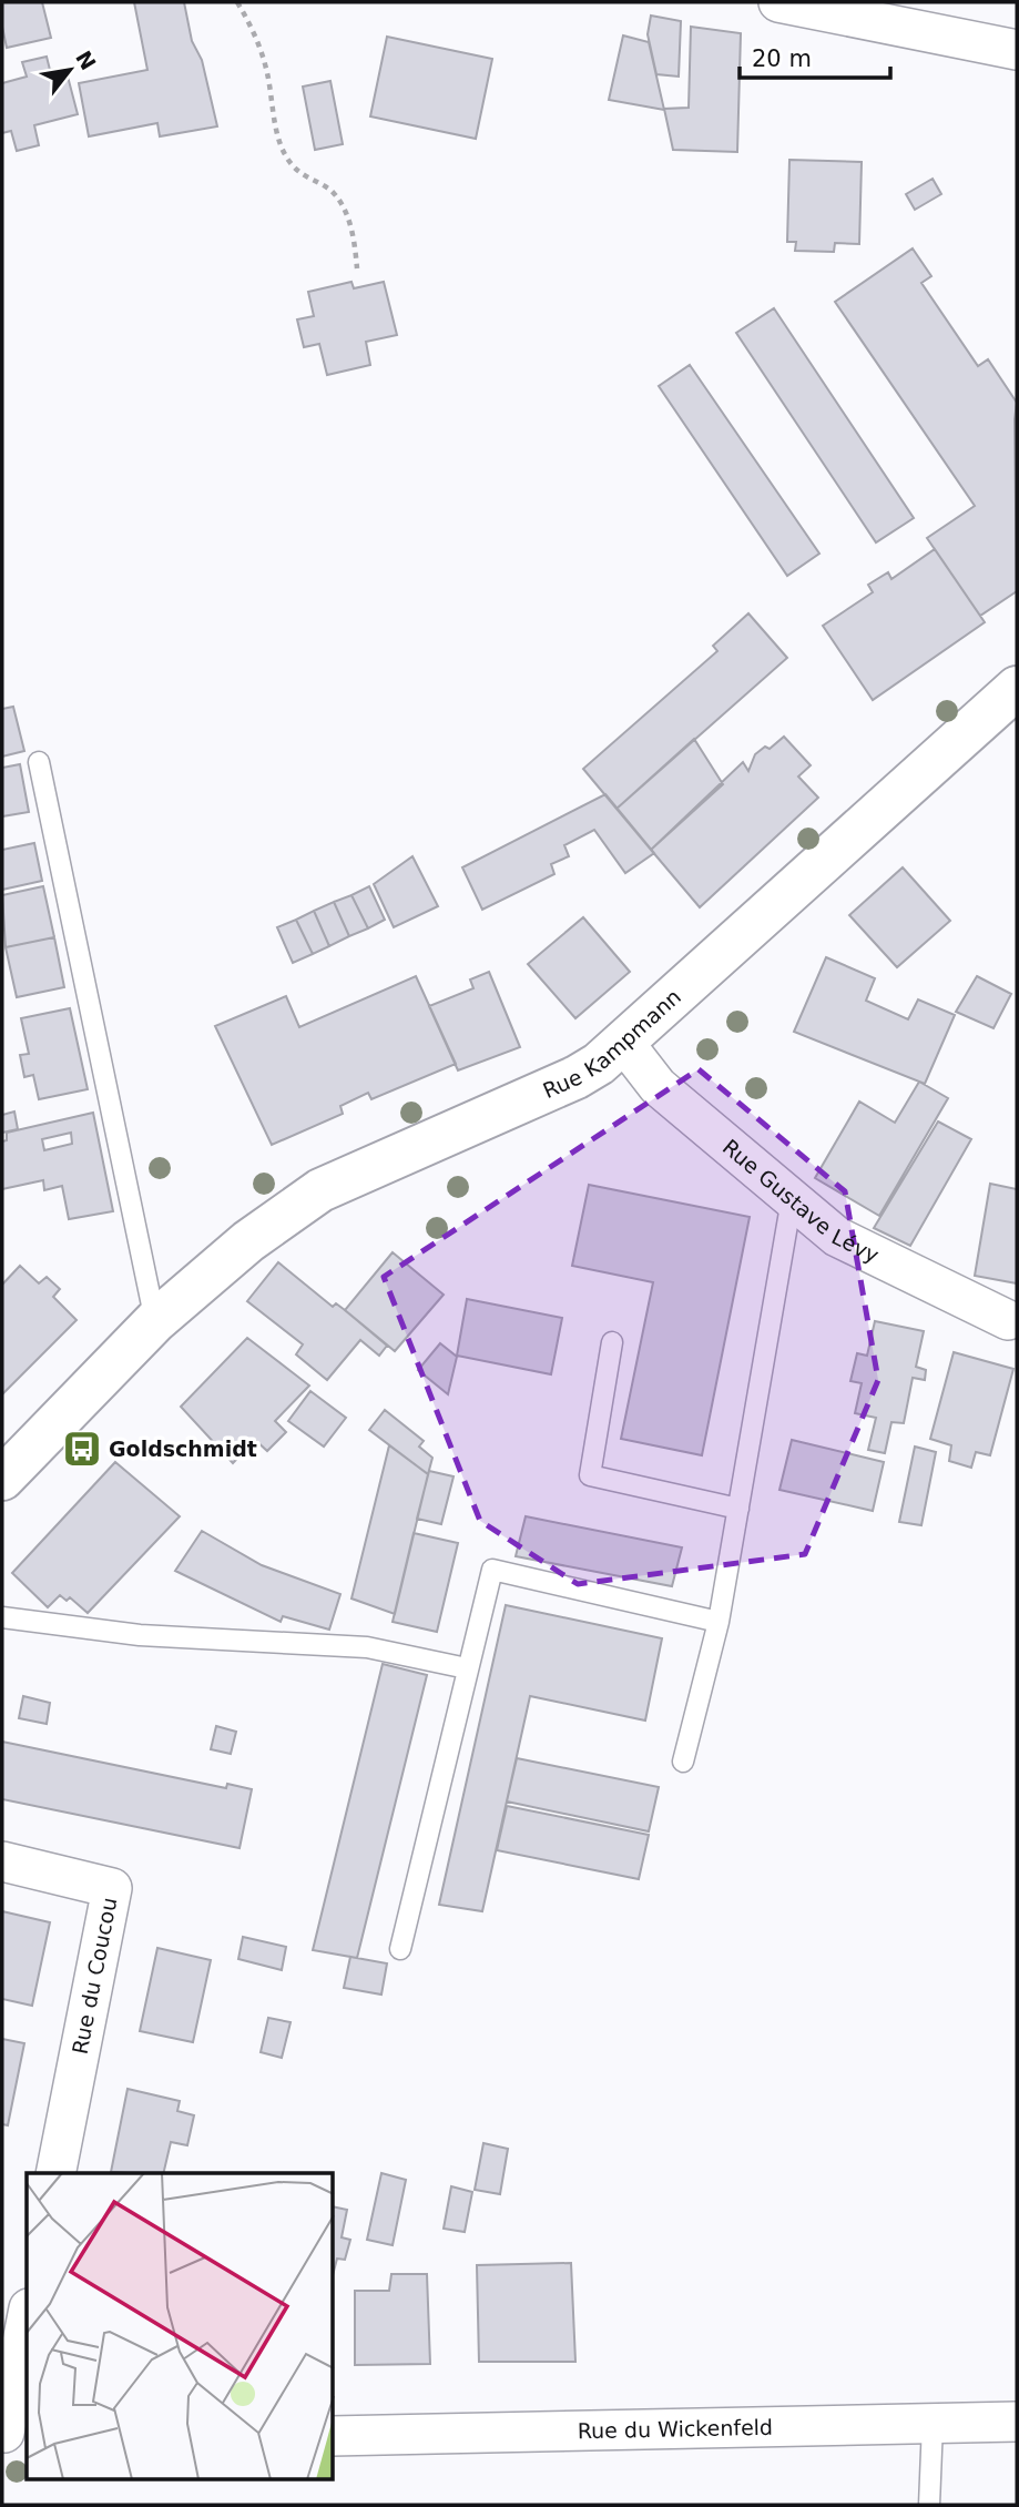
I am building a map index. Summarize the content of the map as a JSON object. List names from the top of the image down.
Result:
{
  "streets": {
    "street": [
      "Rue Kampmann",
      "Rue Gustave Lévy",
      "Rue du Coucou",
      "Rue du Wickenfeld"
    ]
  },
  "crossings": [
    ["Rue Kampmann", "Rue Gustave Lévy"]
  ],
  "places": {
    "bus stop": ["Goldschmidt"]
  },
  "scale_bar": "20 m",
  "north": "top right"
}
